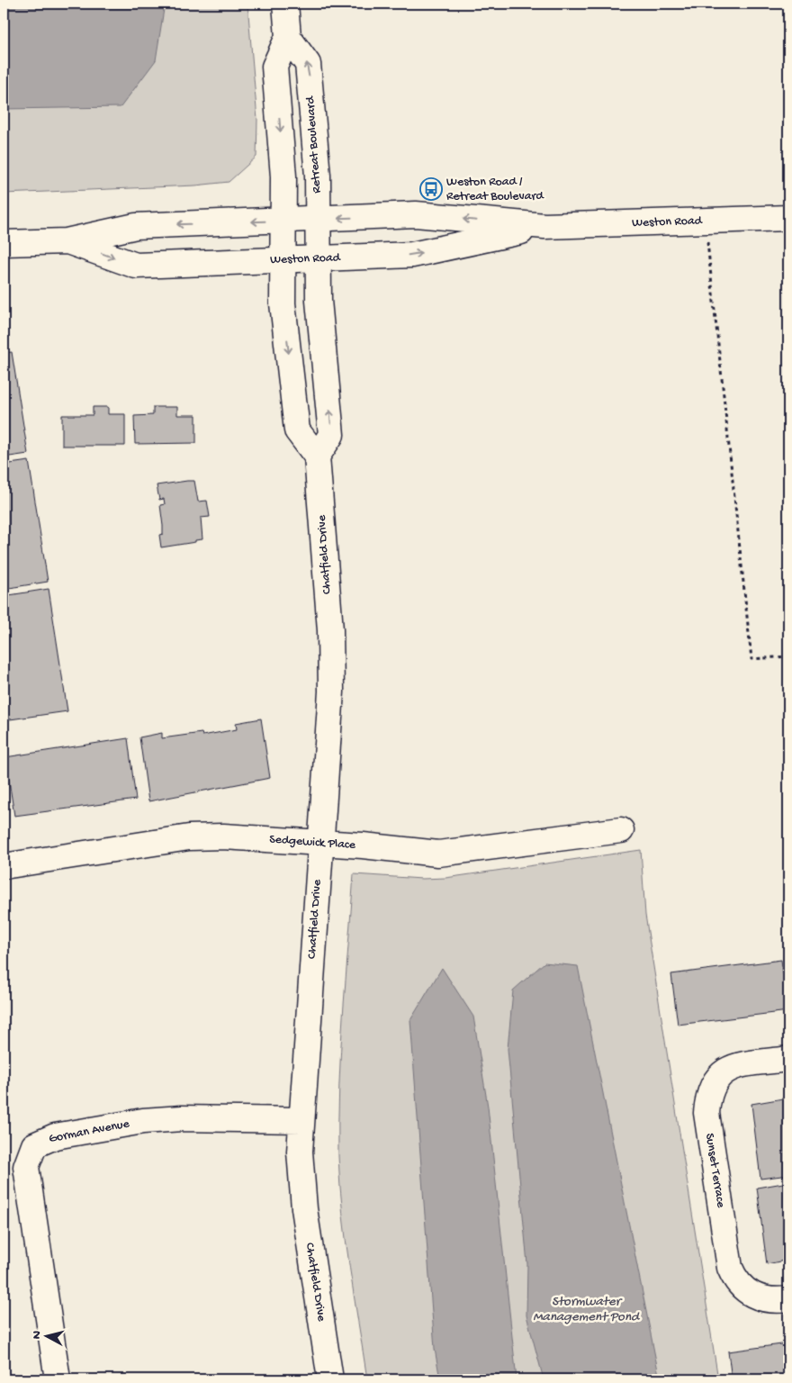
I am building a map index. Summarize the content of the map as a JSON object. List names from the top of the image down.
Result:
{
  "streets": {
    "street": [
      "Retreat Boulevard",
      "Weston Road",
      "Chatfield Drive",
      "Sedgewick Place",
      "Gorman Avenue",
      "Sunset Terrace"
    ]
  },
  "crossings": [
    ["Retreat Boulevard", "Weston Road"],
    ["Chatfield Drive", "Sedgewick Place"],
    ["Chatfield Drive", "Gorman Avenue"]
  ],
  "water": ["Stormwater Management Pond"],
  "places": {
    "bus stop": ["Weston Road / Retreat Boulevard"]
  },
  "north": "left"
}
